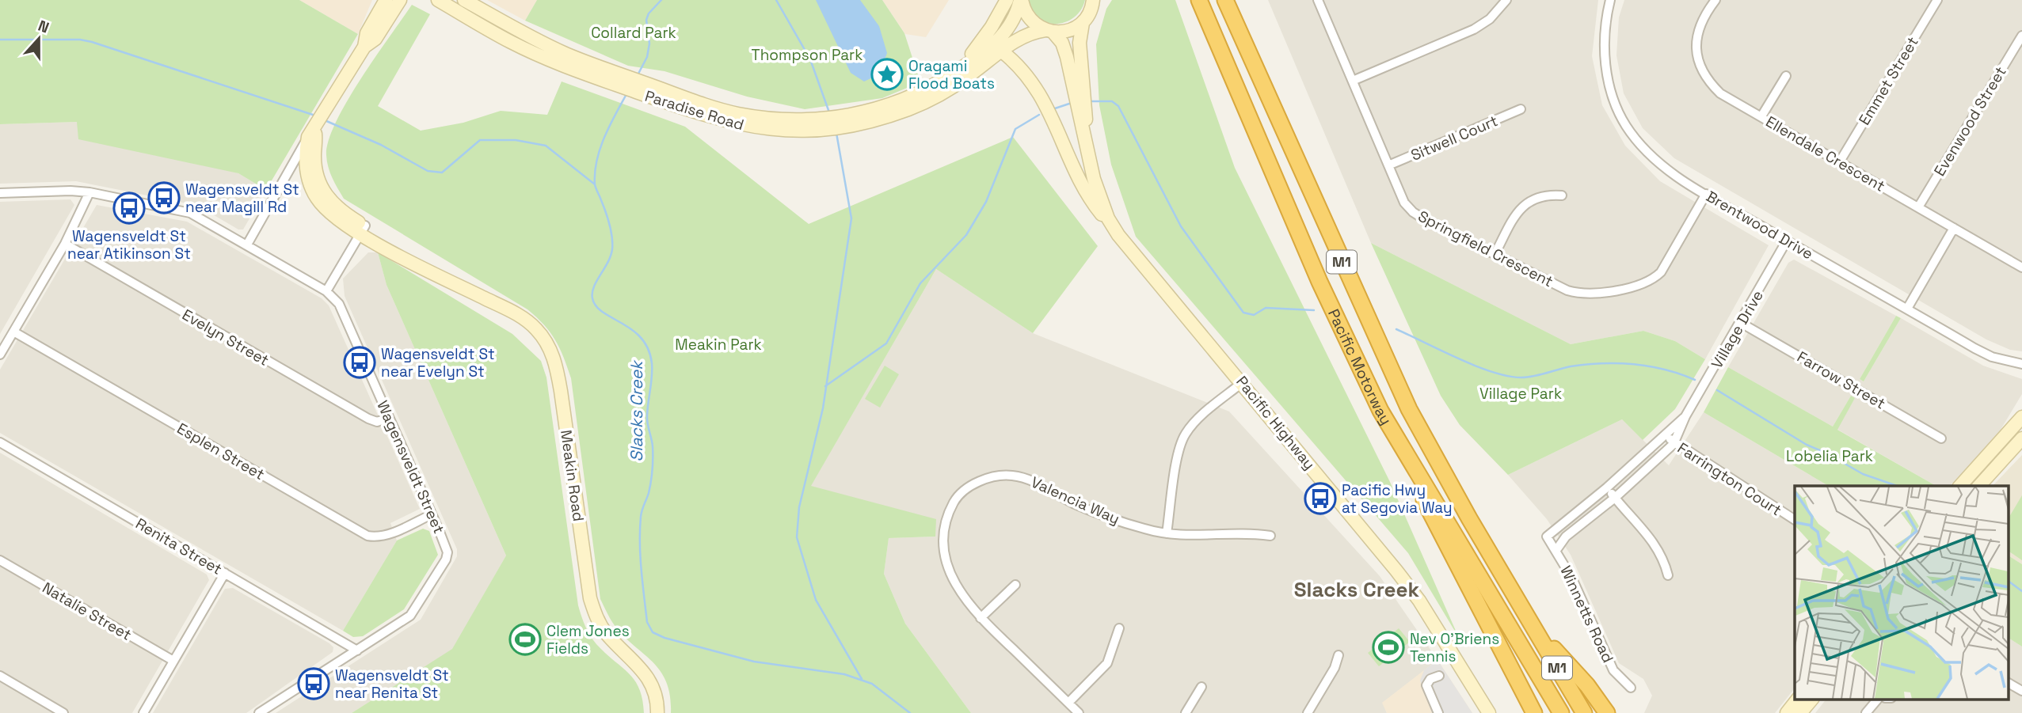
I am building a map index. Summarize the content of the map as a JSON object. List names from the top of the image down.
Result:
{
  "streets": {
    "highway": ["M1", "Pacific Motorway"],
    "main road": ["Paradise Road", "Pacific Highway", "Meakin Road"],
    "street": [
      "Emmet Street",
      "Evenwood Street",
      "Sitwell Court",
      "Ellendale Crescent",
      "Brentwood Drive",
      "Springfield Crescent",
      "Village Drive",
      "Evelyn Street",
      "Farrow Street",
      "Esplen Street",
      "Wagensveldt Street",
      "Farrington Court",
      "Valencia Way",
      "Renita Street",
      "Natalie Street",
      "Winnetts Road"
    ]
  },
  "crossings": [
    ["Emmet Street", "Ellendale Crescent"],
    ["Paradise Road", "Pacific Highway"],
    ["Evenwood Street", "Ellendale Crescent"],
    ["Sitwell Court", "Springfield Crescent"],
    ["Brentwood Drive", "Springfield Crescent"],
    ["Brentwood Drive", "Village Drive"],
    ["Village Drive", "Farrow Street"],
    ["Village Drive", "Farrington Court"],
    ["Village Drive", "Winnetts Road"],
    ["Evelyn Street", "Wagensveldt Street"],
    ["Esplen Street", "Wagensveldt Street"],
    ["Wagensveldt Street", "Renita Street"]
  ],
  "districts": ["Slacks Creek"],
  "water": ["Slacks Creek"],
  "parks": [
    "Collard Park",
    "Thompson Park",
    "Meakin Park",
    "Village Park",
    "Lobelia Park"
  ],
  "places": {
    "place": ["Oragami Flood Boats"],
    "bus stop": [
      "Wagensveldt St near Magill Rd",
      "Wagensveldt St near Atikinson St",
      "Wagensveldt St near Evelyn St",
      "Pacific Hwy at Segovia Way",
      "Wagensveldt St near Renita St"
    ],
    "sports": ["Clem Jones Fields", "Nev O'Briens Tennis"]
  },
  "north": "top"
}
